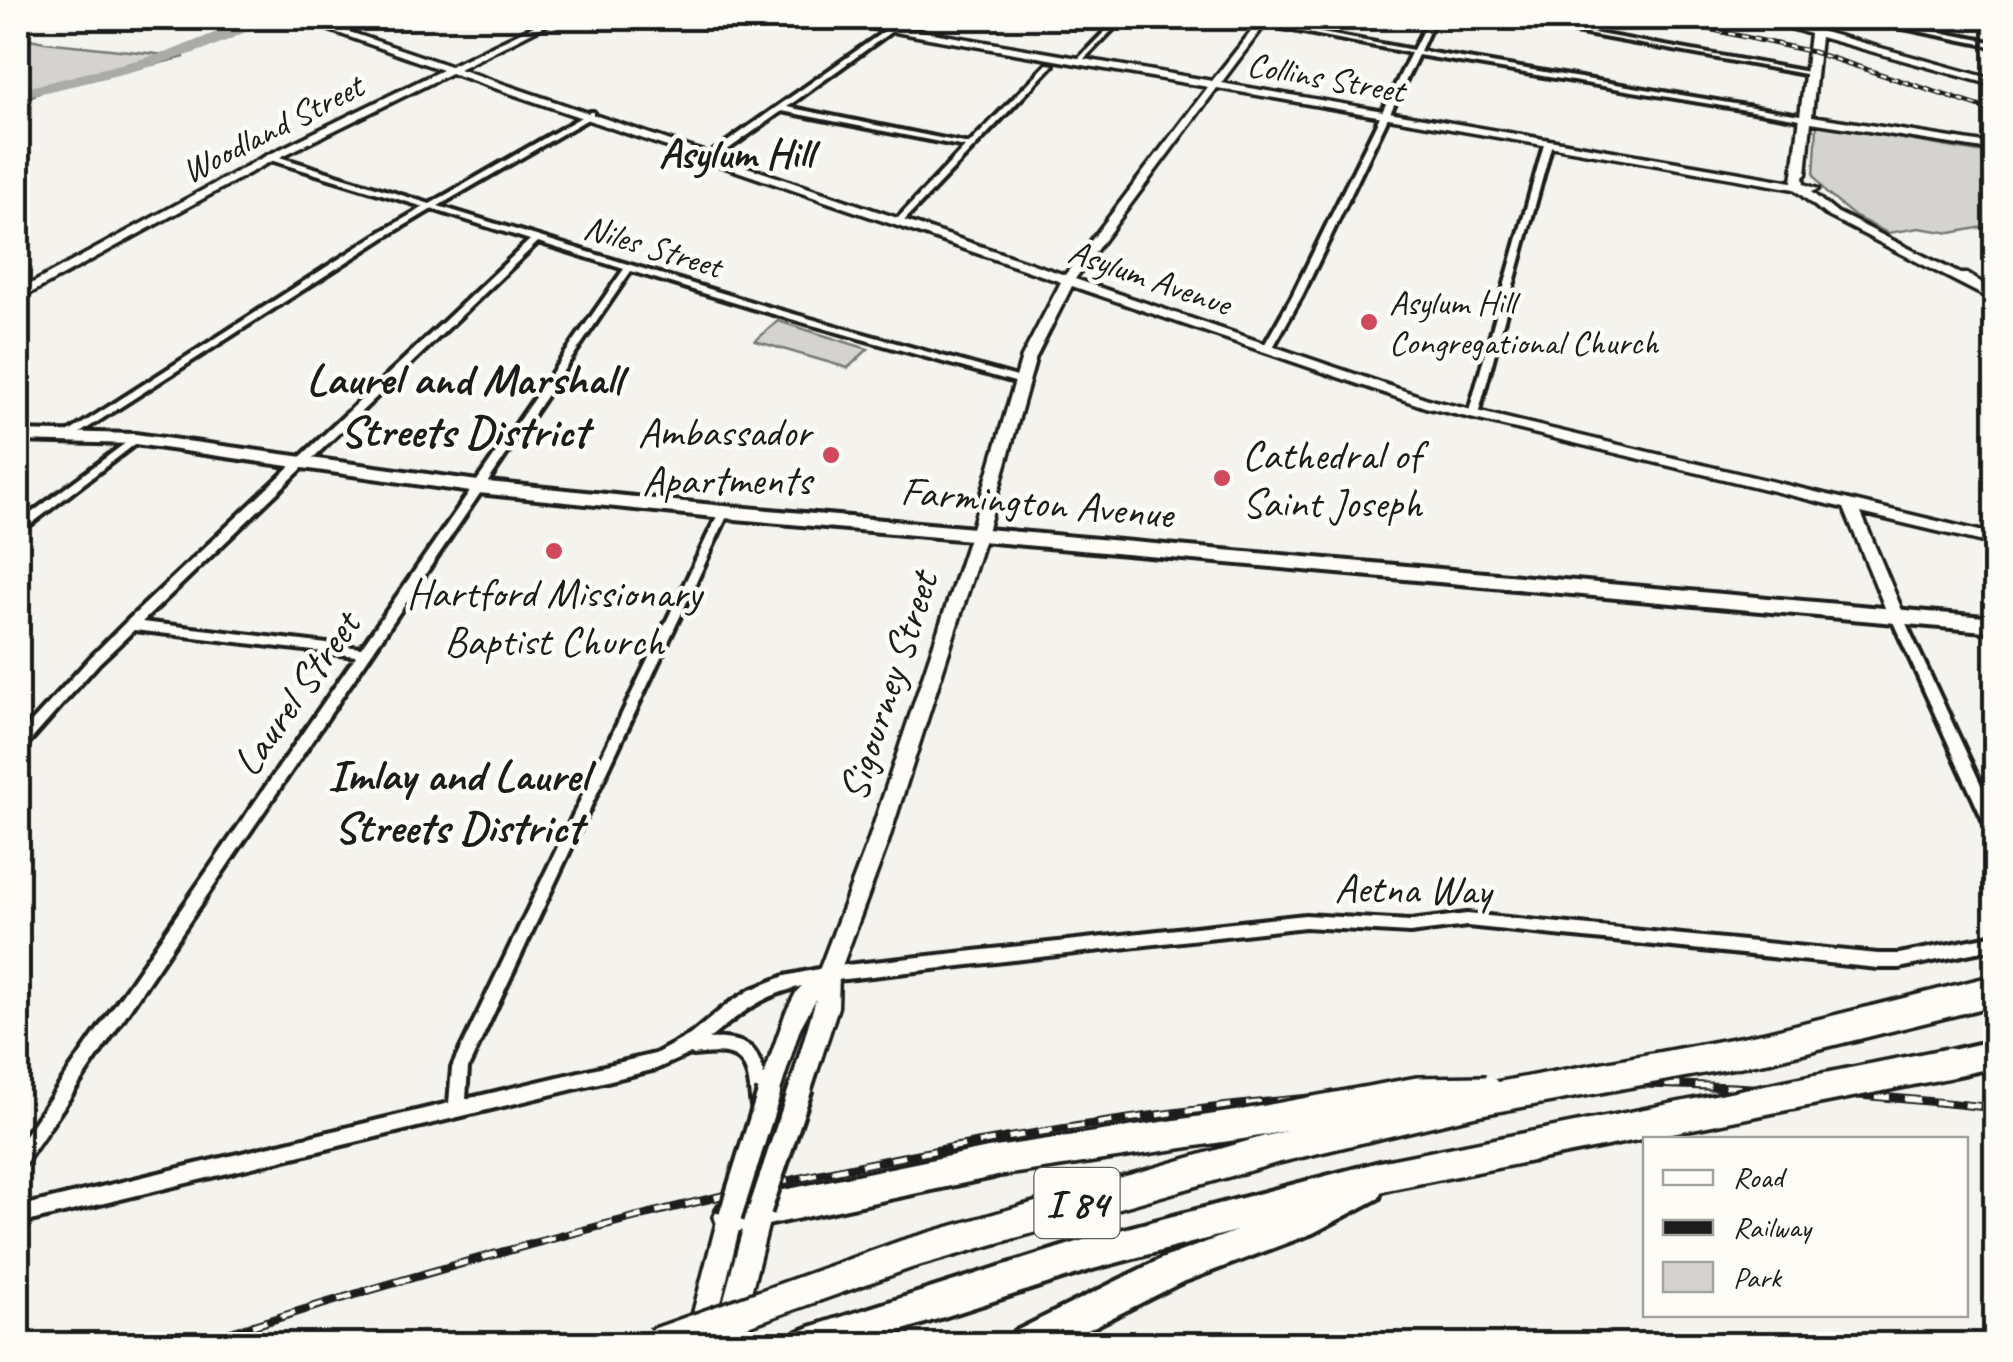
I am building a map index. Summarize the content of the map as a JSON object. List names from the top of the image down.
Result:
{
  "streets": {
    "highway": ["I 84"],
    "main road": [
      "Collins Street",
      "Woodland Street",
      "Asylum Avenue",
      "Farmington Avenue",
      "Sigourney Street"
    ],
    "street": ["Niles Street", "Laurel Street", "Aetna Way"]
  },
  "crossings": [
    ["Collins Street", "Sigourney Street"],
    ["Woodland Street", "Niles Street"],
    ["Woodland Street", "Asylum Avenue"],
    ["Niles Street", "Sigourney Street"],
    ["Niles Street", "Laurel Street"],
    ["Asylum Avenue", "Sigourney Street"],
    ["Farmington Avenue", "Sigourney Street"],
    ["Farmington Avenue", "Laurel Street"],
    ["Sigourney Street", "Aetna Way"]
  ],
  "districts": ["Asylum Hill", "Laurel and Marshall Streets District", "Imlay and Laurel Streets District"],
  "places": [
    "Asylum Hill Congregational Church",
    "Ambassador Apartments",
    "Cathedral of Saint Joseph",
    "Hartford Missionary Baptist Church"
  ],
  "legend": ["Road", "Railway", "Park"]
}
